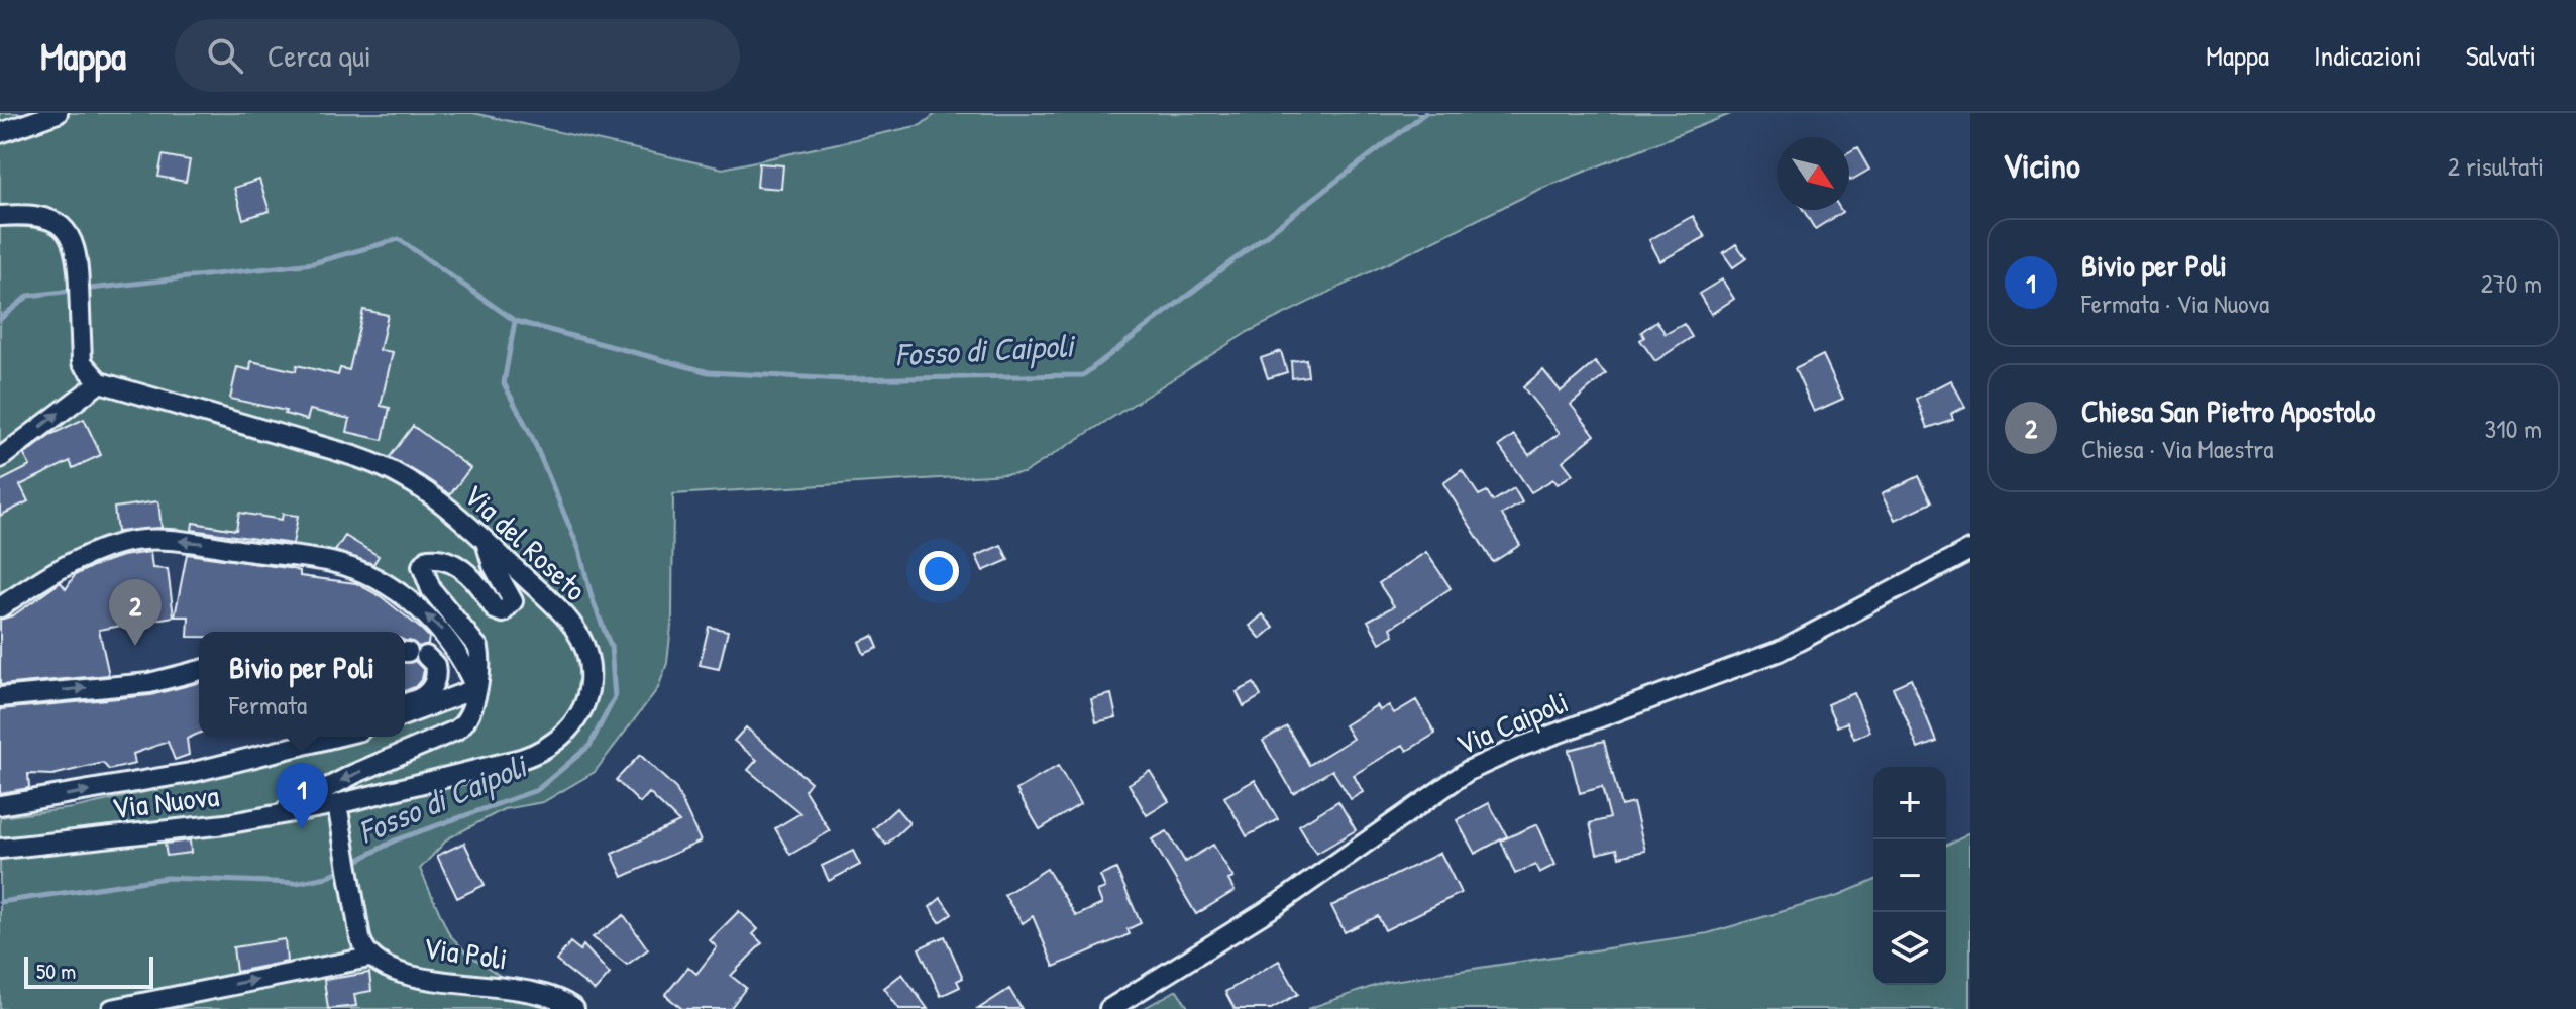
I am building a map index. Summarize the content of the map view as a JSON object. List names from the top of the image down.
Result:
{
  "streets": {
    "street": [
      "Via del Roseto",
      "Via Caipoli",
      "Via Nuova",
      "Via Poli"
    ]
  },
  "crossings": [
    ["Via del Roseto", "Via Nuova"]
  ],
  "water": ["Fosso di Caipoli"],
  "scale_bar": "50 m",
  "north": "bottom right",
  "page": {
    "header": "Mappa",
    "search": "Cerca qui",
    "nav": ["Mappa", "Indicazioni", "Salvati"],
    "heading": ["Vicino", "2 risultati"],
    "list": [
      {
        "mark": "1",
        "name": "Bivio per Poli",
        "note": "Fermata · Via Nuova",
        "value": "270 m"
      },
      {
        "mark": "2",
        "name": "Chiesa San Pietro Apostolo",
        "note": "Chiesa · Via Maestra",
        "value": "310 m"
      }
    ],
    "pins": ["2", "1"],
    "popup": ["Bivio per Poli", "Fermata"],
    "map_buttons": ["+", "−"],
    "scale": "50 m"
  }
}
